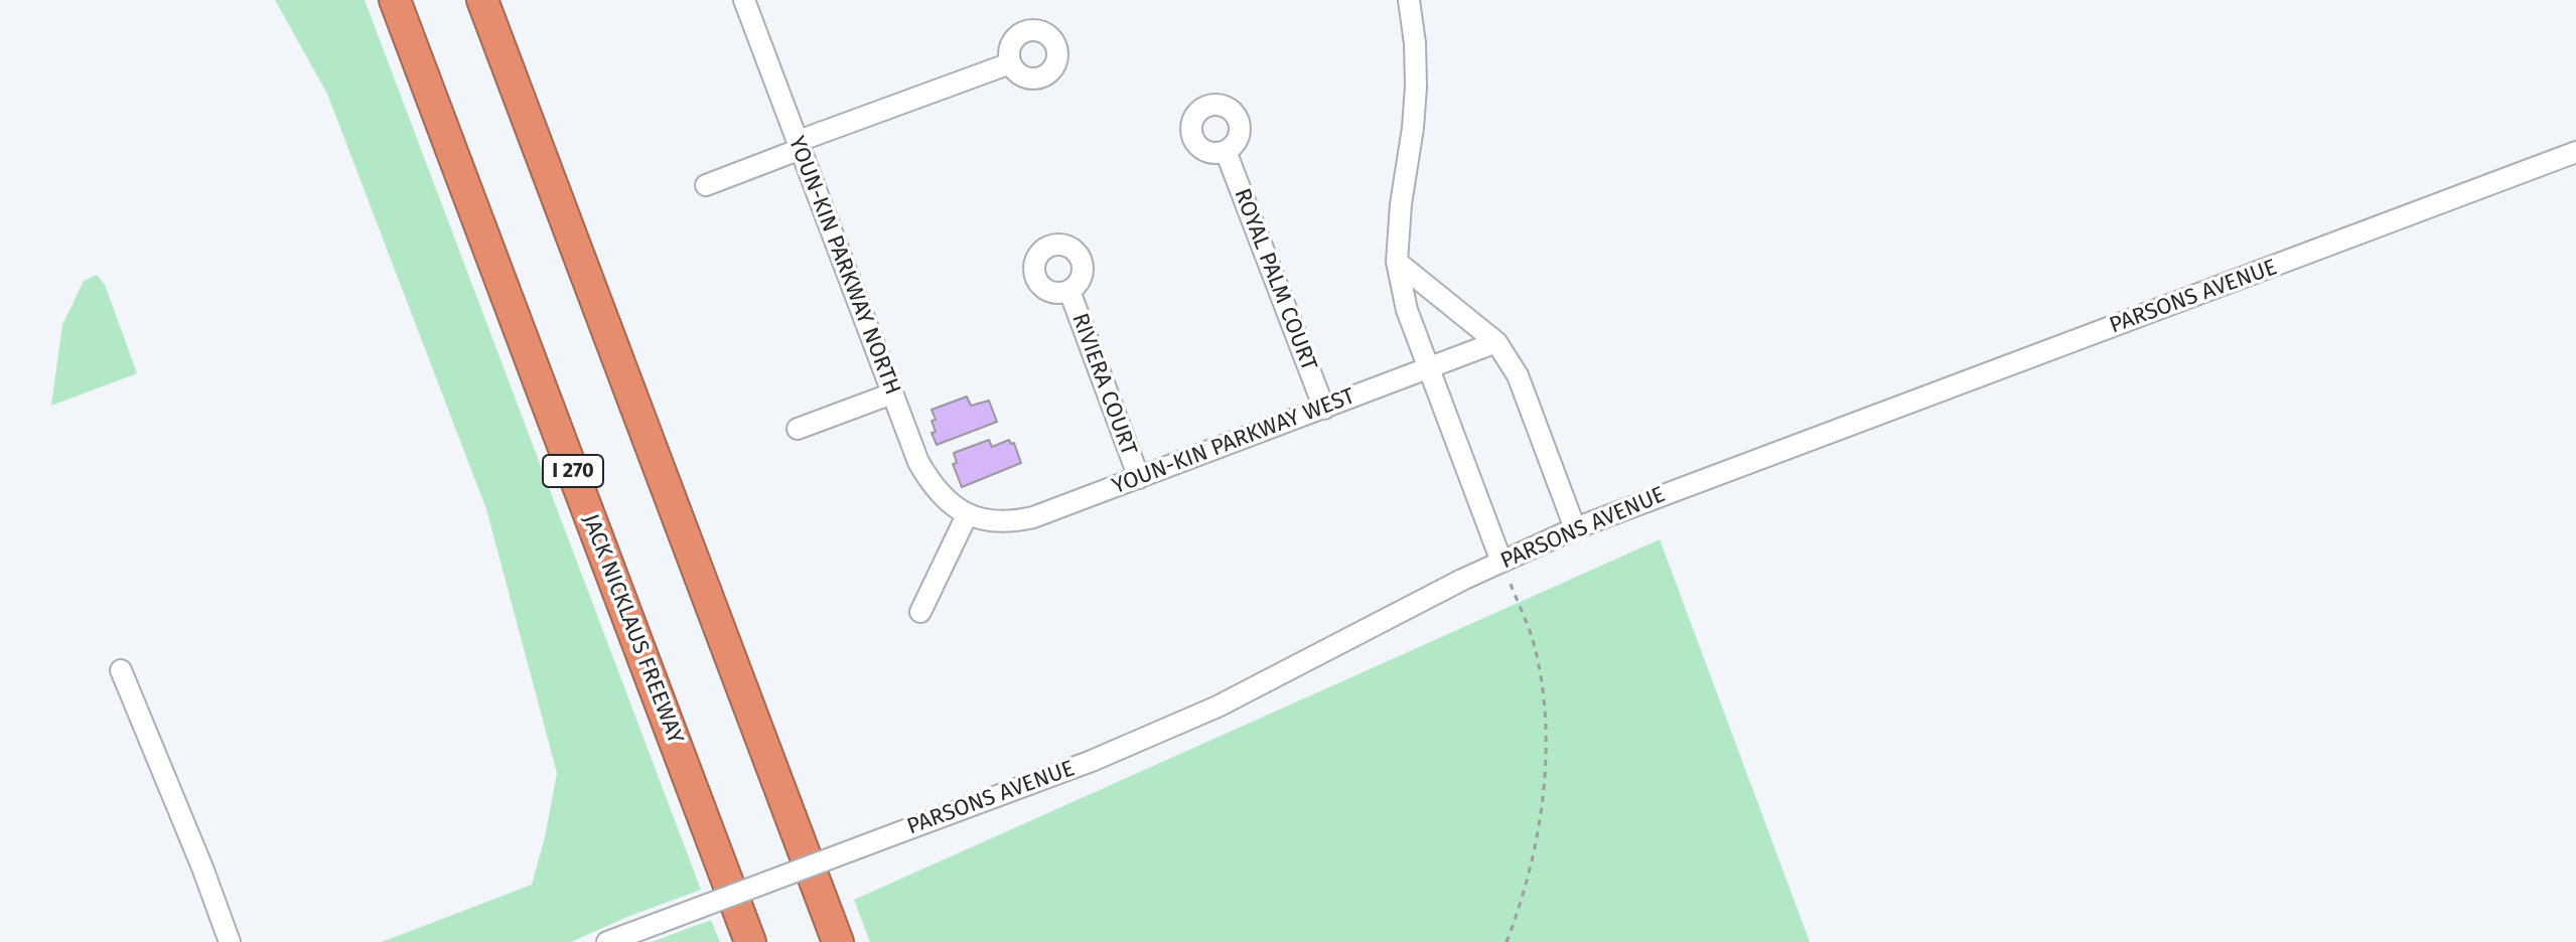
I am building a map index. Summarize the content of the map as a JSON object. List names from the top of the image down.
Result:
{
  "streets": {
    "highway": ["I 270", "JACK NICKLAUS FREEWAY"],
    "street": [
      "YOUN-KIN PARKWAY NORTH",
      "ROYAL PALM COURT",
      "PARSONS AVENUE",
      "RIVIERA COURT",
      "YOUN-KIN PARKWAY WEST"
    ]
  },
  "crossings": [
    ["YOUN-KIN PARKWAY NORTH", "YOUN-KIN PARKWAY WEST"],
    ["ROYAL PALM COURT", "YOUN-KIN PARKWAY WEST"],
    ["RIVIERA COURT", "YOUN-KIN PARKWAY WEST"]
  ]
}
